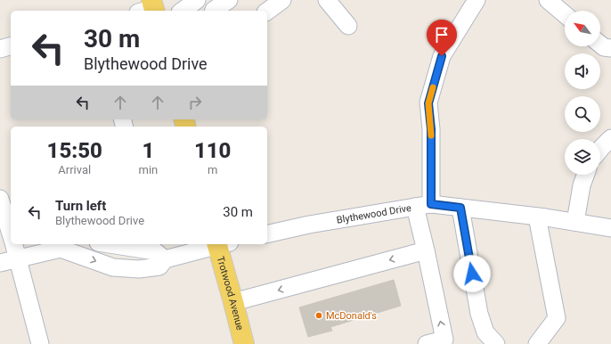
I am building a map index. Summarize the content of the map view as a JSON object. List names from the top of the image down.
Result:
{
  "streets": {
    "main road": ["Trotwood Avenue"],
    "street": ["Blythewood Drive"]
  },
  "places": ["McDonald's"],
  "north": "top left",
  "page": {
    "turn": ["30 m", "Blythewood Drive"],
    "eta": [
      "15:50",
      "Arrival",
      "1",
      "min",
      "110",
      "m"
    ],
    "list": [
      {
        "name": "Turn left",
        "note": "Blythewood Drive",
        "value": "30 m"
      }
    ]
  }
}
